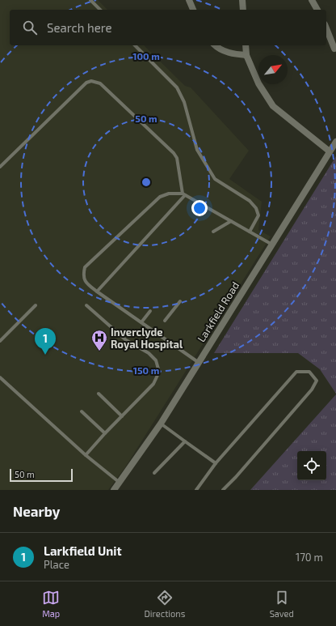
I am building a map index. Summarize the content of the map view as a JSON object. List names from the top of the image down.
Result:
{
  "streets": {
    "street": ["Larkfield Road"]
  },
  "places": {
    "hospital": ["Inverclyde Royal Hospital"]
  },
  "scale_bar": "50 m",
  "north": "top right",
  "page": {
    "search": "Search here",
    "pins": "1",
    "scale": "50 m",
    "heading": "Nearby",
    "list": [
      {
        "mark": "1",
        "name": "Larkfield Unit",
        "note": "Place",
        "value": "170 m"
      }
    ],
    "nav": ["Map", "Directions", "Saved"]
  },
  "rings": ["100 m", "50 m", "150 m"]
}
